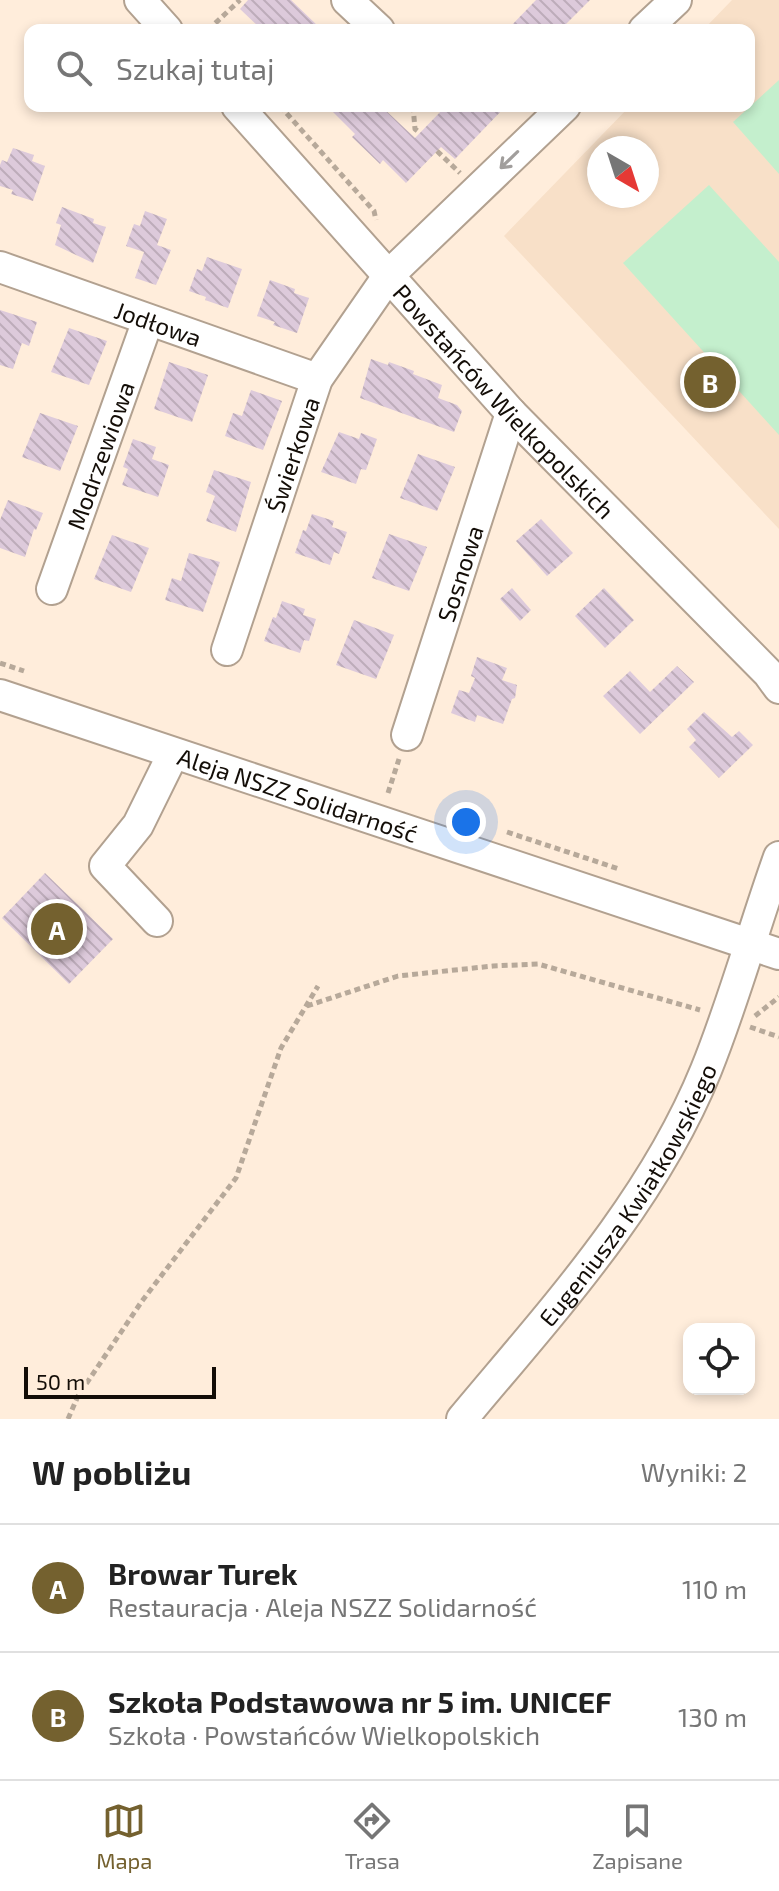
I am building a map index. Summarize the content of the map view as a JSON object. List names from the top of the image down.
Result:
{
  "streets": {
    "street": [
      "Jodłowa",
      "Powstańców Wielkopolskich",
      "Świerkowa",
      "Modrzewiowa",
      "Sosnowa",
      "Aleja NSZZ Solidarność",
      "Eugeniusza Kwiatkowskiego"
    ]
  },
  "crossings": [
    ["Jodłowa", "Świerkowa"],
    ["Jodłowa", "Modrzewiowa"],
    ["Powstańców Wielkopolskich", "Świerkowa"],
    ["Powstańców Wielkopolskich", "Sosnowa"],
    ["Aleja NSZZ Solidarność", "Eugeniusza Kwiatkowskiego"]
  ],
  "one_way": ["Świerkowa"],
  "scale_bar": "50 m",
  "north": "bottom right",
  "page": {
    "search": "Szukaj tutaj",
    "pins": ["B", "A"],
    "scale": "50 m",
    "heading": ["W pobliżu", "Wyniki: 2"],
    "list": [
      {
        "mark": "A",
        "name": "Browar Turek",
        "note": "Restauracja · Aleja NSZZ Solidarność",
        "value": "110 m"
      },
      {
        "mark": "B",
        "name": "Szkoła Podstawowa nr 5 im. UNICEF",
        "note": "Szkoła · Powstańców Wielkopolskich",
        "value": "130 m"
      }
    ],
    "nav": ["Mapa", "Trasa", "Zapisane"]
  }
}
